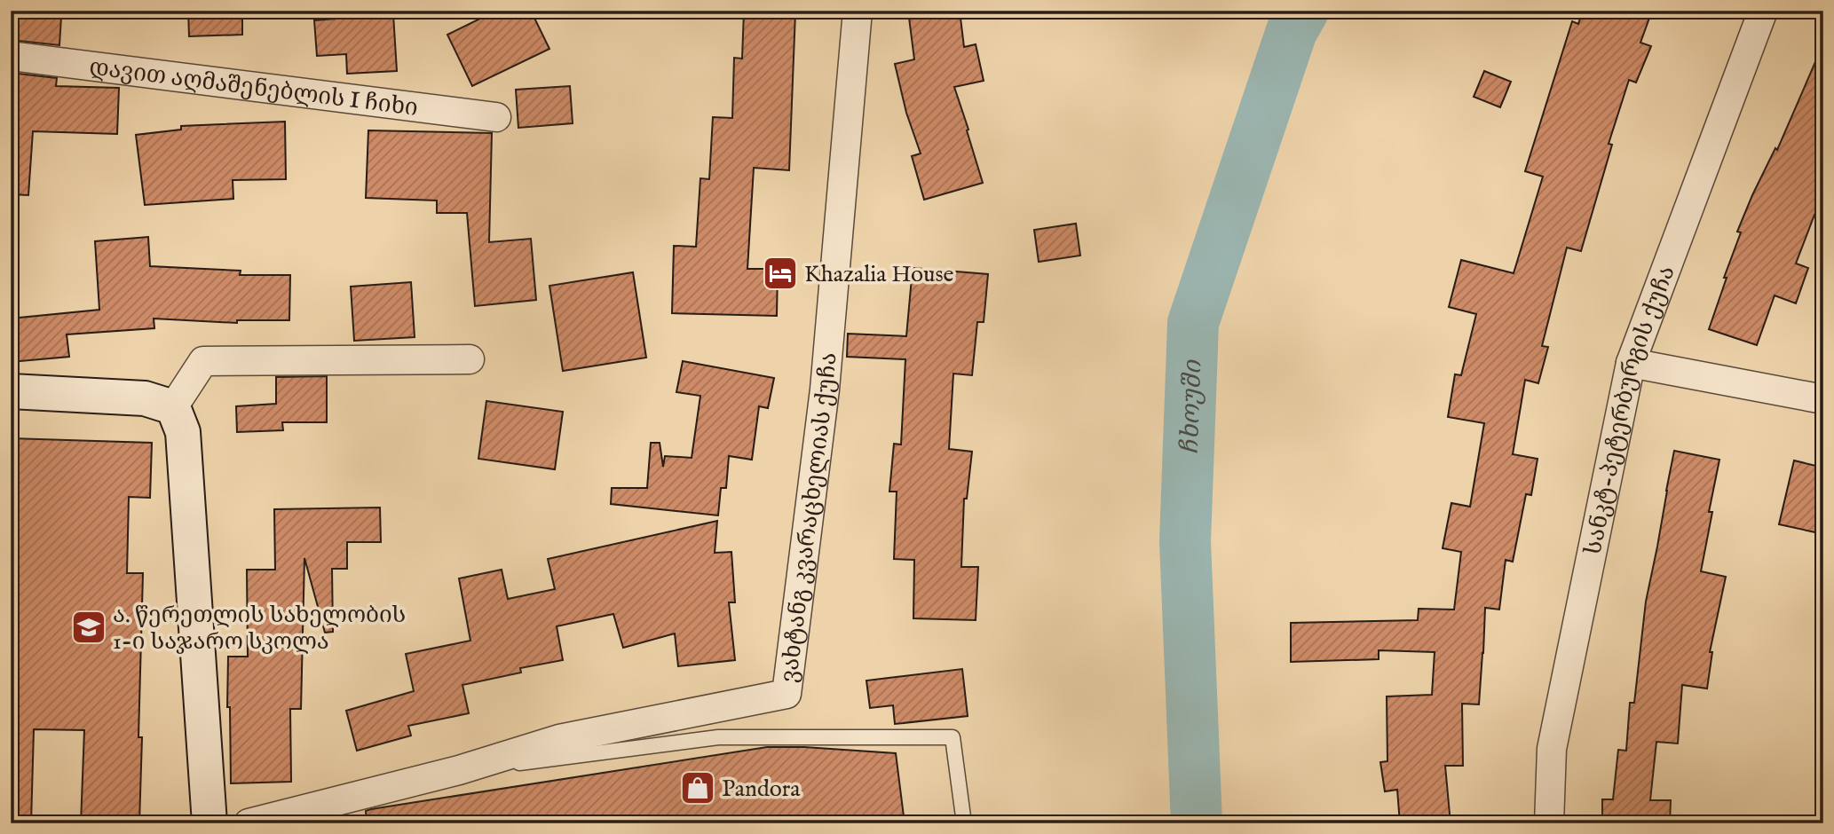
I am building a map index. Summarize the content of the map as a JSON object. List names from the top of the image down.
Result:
{
  "streets": {
    "street": ["დავით აღმაშენებლის I ჩიხი", "სანკტ-პეტერბურგის ქუჩა", "ვახტანგ კვარაცხელიას ქუჩა"]
  },
  "water": ["ჩხოუში"],
  "places": {
    "hotel": ["Khazalia House"],
    "school or university": ["ა. წერეთლის სახელობის 1-ი საჯარო სკოლა"],
    "shop": ["Pandora"]
  }
}
